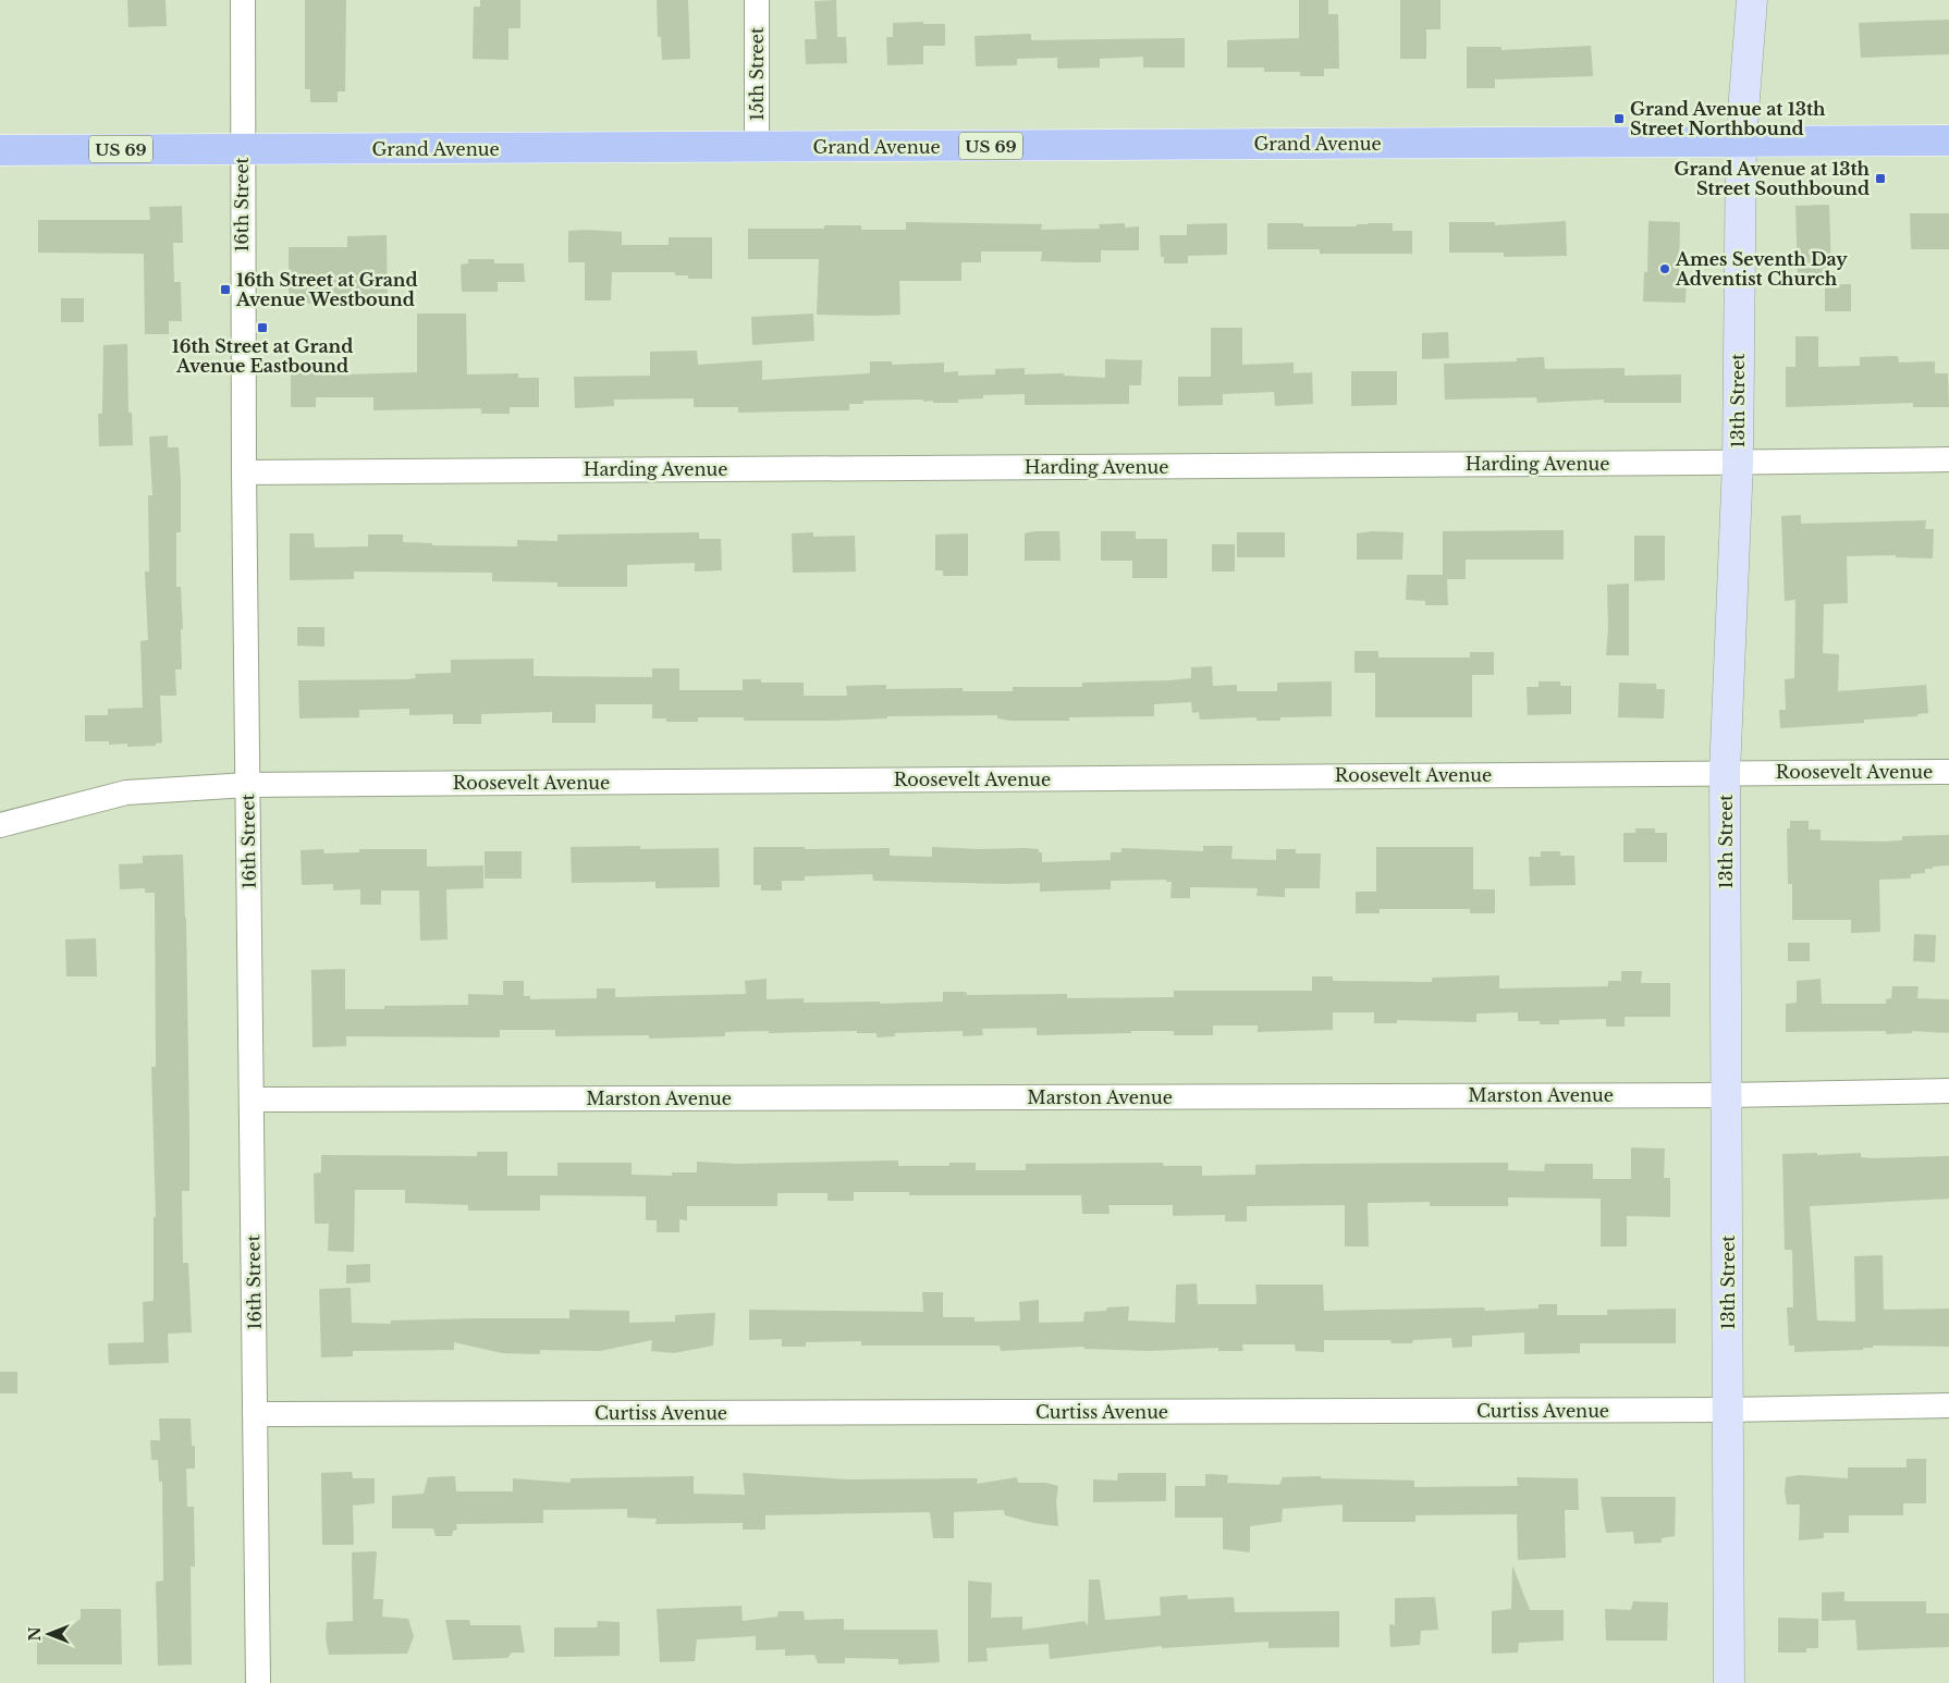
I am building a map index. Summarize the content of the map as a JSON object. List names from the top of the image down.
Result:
{
  "streets": {
    "main road": ["Grand Avenue", "US 69", "13th Street"],
    "street": [
      "15th Street",
      "16th Street",
      "Harding Avenue",
      "Roosevelt Avenue",
      "Marston Avenue",
      "Curtiss Avenue"
    ]
  },
  "crossings": [
    ["15th Street", "Grand Avenue"],
    ["Grand Avenue", "16th Street"],
    ["Grand Avenue", "13th Street"],
    ["16th Street", "Harding Avenue"],
    ["16th Street", "Roosevelt Avenue"],
    ["16th Street", "Marston Avenue"],
    ["16th Street", "Curtiss Avenue"],
    ["13th Street", "Harding Avenue"],
    ["13th Street", "Roosevelt Avenue"],
    ["13th Street", "Marston Avenue"],
    ["13th Street", "Curtiss Avenue"]
  ],
  "places": {
    "transit": [
      "Grand Avenue at 13th Street Northbound",
      "Grand Avenue at 13th Street Southbound",
      "16th Street at Grand Avenue Westbound",
      "16th Street at Grand Avenue Eastbound"
    ],
    "other": ["Ames Seventh Day Adventist Church"]
  },
  "north": "left"
}
